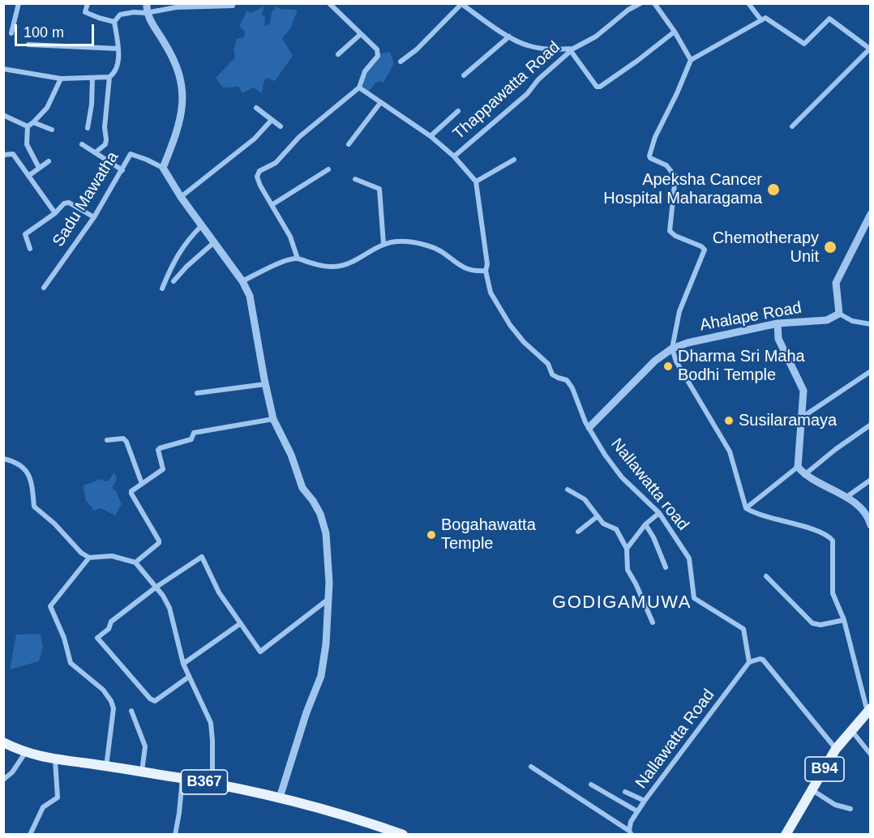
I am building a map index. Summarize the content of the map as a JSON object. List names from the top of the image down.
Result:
{
  "streets": {
    "main road": ["B94", "B367"],
    "street": [
      "Thappawatta Road",
      "Sadu Mawatha",
      "Ahalape Road",
      "Nallawatta road",
      "Nallawatta Road"
    ]
  },
  "crossings": [
    ["Ahalape Road", "Nallawatta road"],
    ["Nallawatta road", "Nallawatta Road"]
  ],
  "districts": ["GODIGAMUWA"],
  "places": [
    "Apeksha Cancer Hospital Maharagama",
    "Chemotherapy Unit",
    "Dharma Sri Maha Bodhi Temple",
    "Susilaramaya",
    "Bogahawatta Temple"
  ],
  "scale_bar": "100 m"
}
